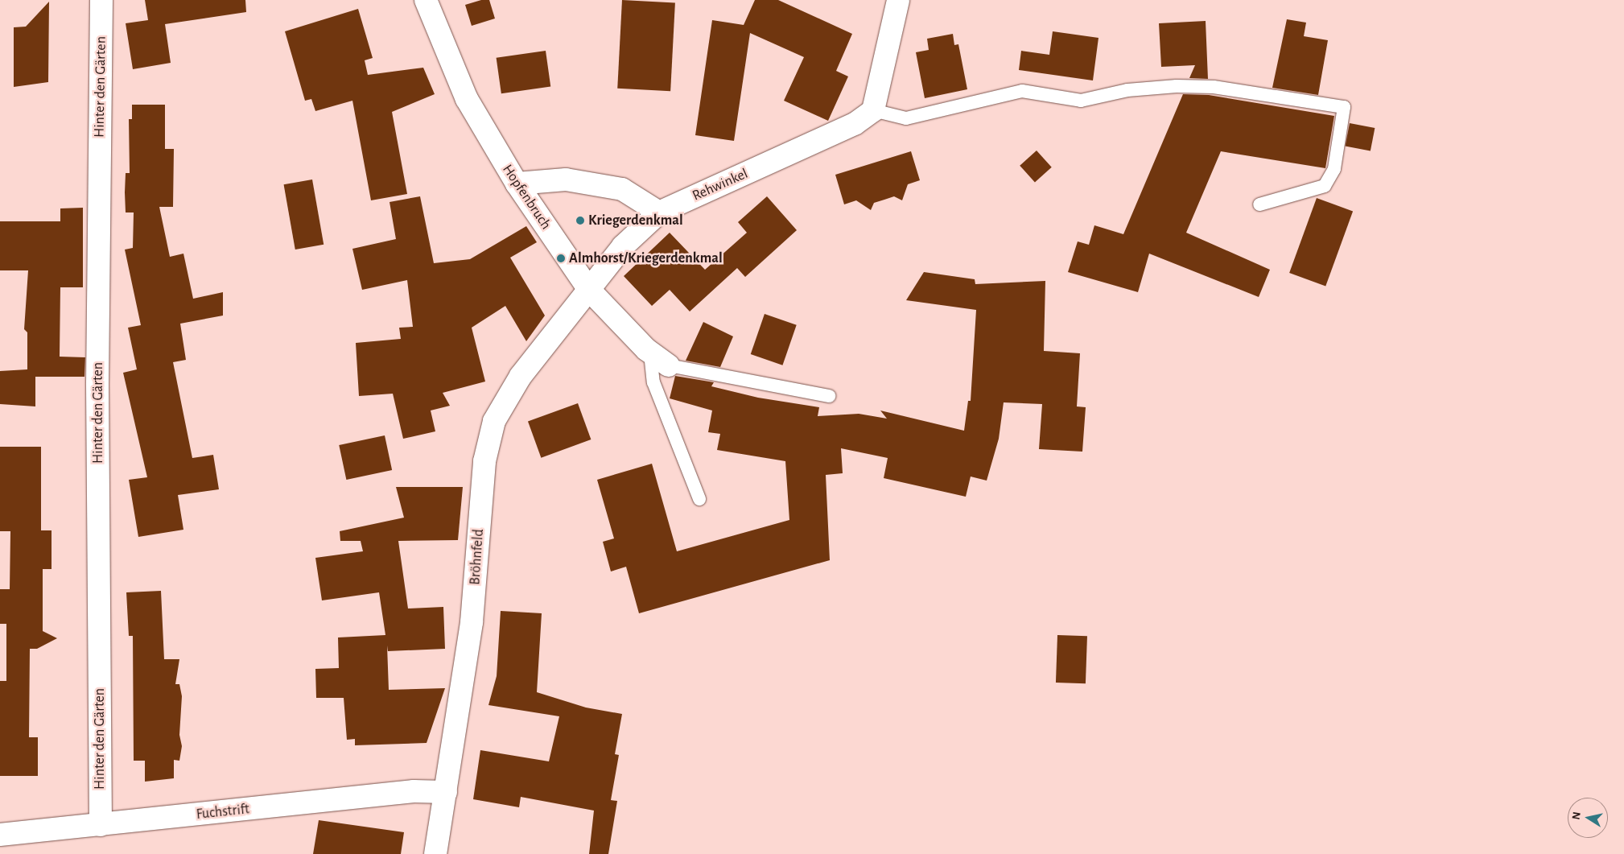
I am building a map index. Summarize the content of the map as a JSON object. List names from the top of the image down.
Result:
{
  "streets": {
    "street": [
      "Hinter den Gärten",
      "Rehwinkel",
      "Hopfenbruch",
      "Bröhnfeld",
      "Fuchstrift"
    ]
  },
  "crossings": [
    ["Hinter den Gärten", "Fuchstrift"],
    ["Rehwinkel", "Hopfenbruch"],
    ["Rehwinkel", "Bröhnfeld"],
    ["Hopfenbruch", "Bröhnfeld"],
    ["Bröhnfeld", "Fuchstrift"]
  ],
  "places": ["Kriegerdenkmal", "Almhorst/Kriegerdenkmal"],
  "north": "left"
}
